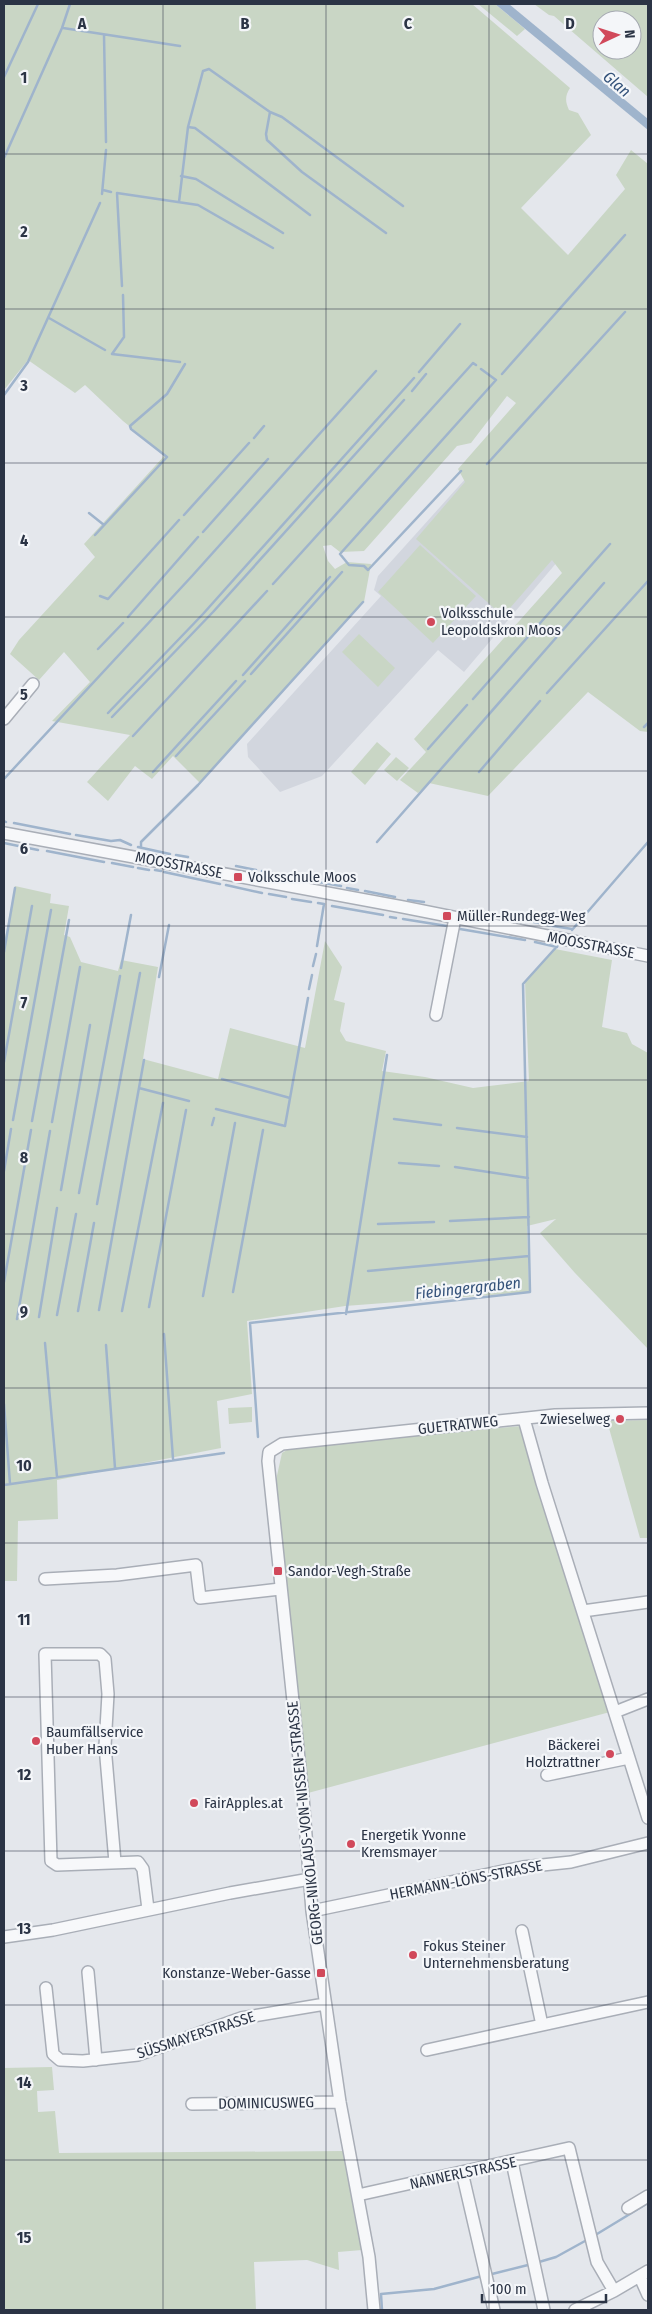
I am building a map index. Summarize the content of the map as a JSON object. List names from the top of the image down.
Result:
{
  "streets": {
    "street": [
      "MOOSSTRASSE",
      "GUETRATWEG",
      "GEORG-NIKOLAUS-VON-NISSEN-STRASSE",
      "HERMANN-LÖNS-STRASSE",
      "SÜSSMAYERSTRASSE",
      "DOMINICUSWEG",
      "NANNERLSTRASSE"
    ]
  },
  "crossings": [
    ["GUETRATWEG", "GEORG-NIKOLAUS-VON-NISSEN-STRASSE"],
    ["GEORG-NIKOLAUS-VON-NISSEN-STRASSE", "HERMANN-LÖNS-STRASSE"],
    ["GEORG-NIKOLAUS-VON-NISSEN-STRASSE", "SÜSSMAYERSTRASSE"],
    ["GEORG-NIKOLAUS-VON-NISSEN-STRASSE", "DOMINICUSWEG"],
    ["GEORG-NIKOLAUS-VON-NISSEN-STRASSE", "NANNERLSTRASSE"]
  ],
  "water": ["Glan", "Fiebingergraben"],
  "places": {
    "other": [
      "Volksschule Leopoldskron Moos",
      "Zwieselweg",
      "Baumfällservice Huber Hans",
      "Bäckerei Holztrattner",
      "FairApples.at",
      "Energetik Yvonne Kremsmayer",
      "Fokus Steiner Unternehmensberatung"
    ],
    "transit": [
      "Volksschule Moos",
      "Müller-Rundegg-Weg",
      "Sandor-Vegh-Straße",
      "Konstanze-Weber-Gasse"
    ]
  },
  "scale_bar": "100 m",
  "north": "right",
  "grid": {
    "columns": [
      "A",
      "B",
      "C",
      "D"
    ],
    "rows": [
      "1",
      "2",
      "3",
      "4",
      "5",
      "6",
      "7",
      "8",
      "9",
      "10",
      "11",
      "12",
      "13",
      "14",
      "15"
    ]
  }
}
